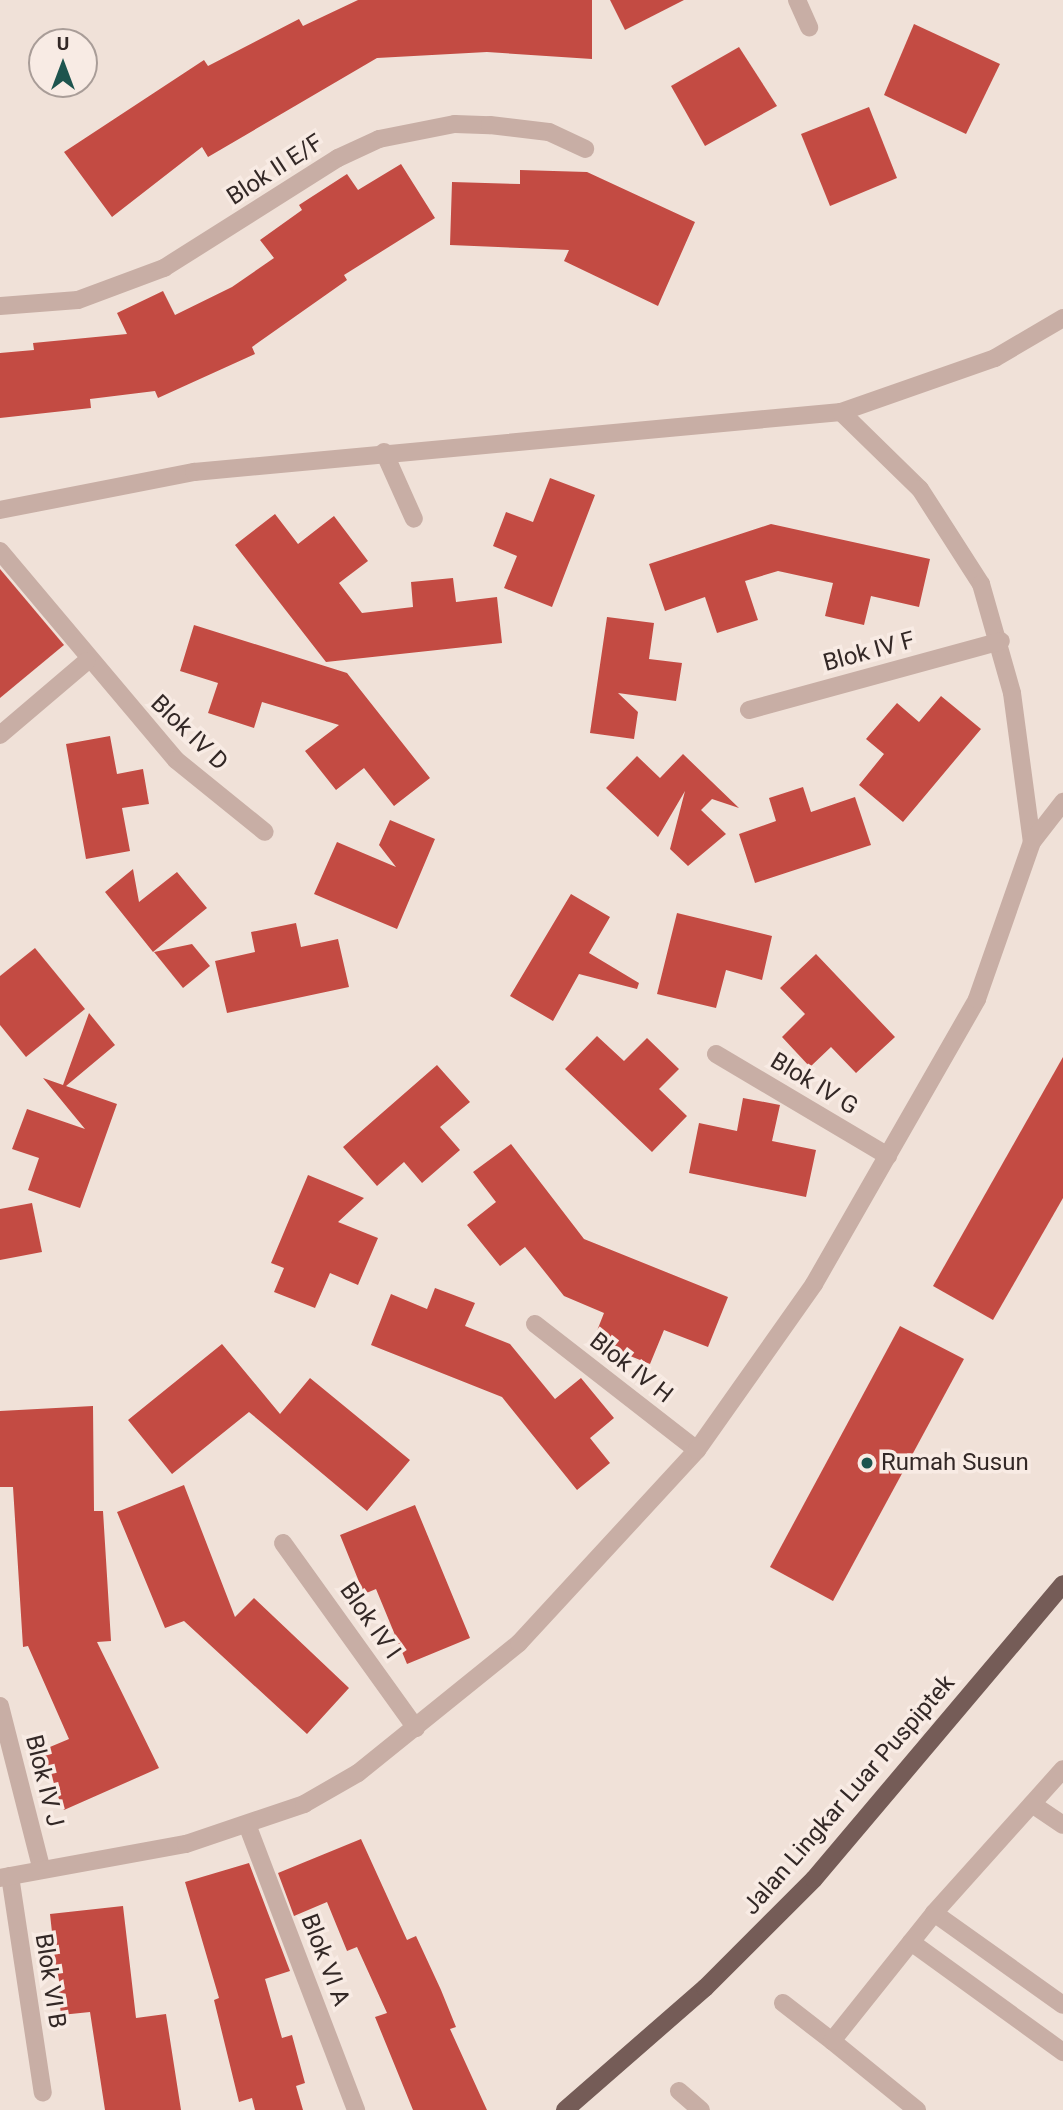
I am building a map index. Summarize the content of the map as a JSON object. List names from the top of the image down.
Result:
{
  "streets": {
    "main road": ["Jalan Lingkar Luar Puspiptek"],
    "street": [
      "Blok II E/F",
      "Blok IV F",
      "Blok IV D",
      "Blok IV G",
      "Blok IV H",
      "Blok IV I",
      "Blok IV J",
      "Blok VI A",
      "Blok VI B"
    ]
  },
  "places": ["Rumah Susun"],
  "north": "top"
}
